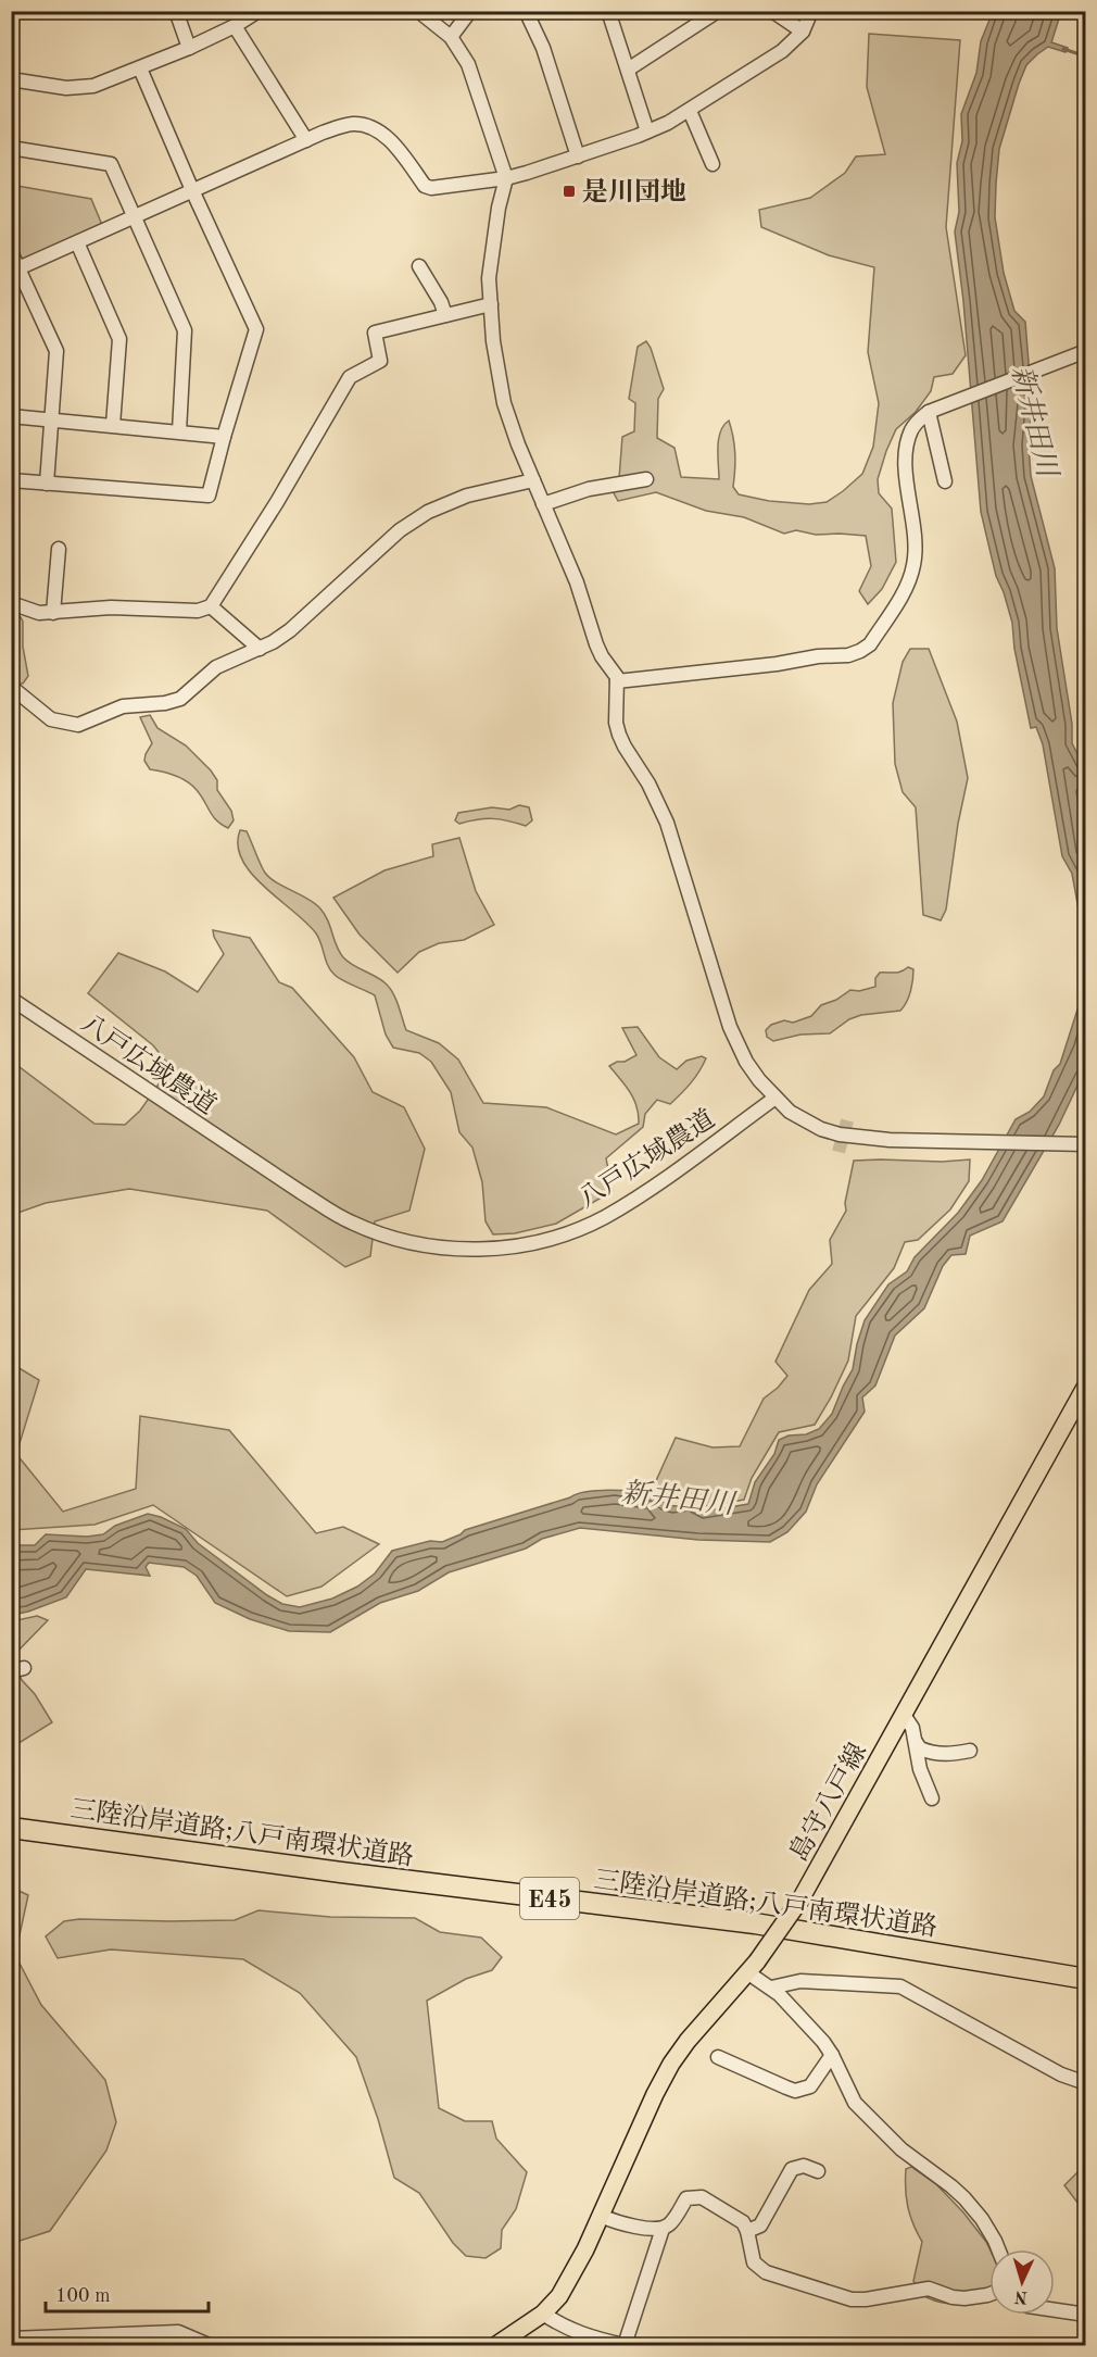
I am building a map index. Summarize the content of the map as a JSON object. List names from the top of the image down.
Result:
{
  "streets": {
    "highway": ["三陸沿岸道路;八戸南環状道路", "E45"],
    "main road": ["島守八戸線"],
    "street": ["八戸広域農道"]
  },
  "water": ["新井田川"],
  "places": {
    "transit": ["是川団地"]
  },
  "scale_bar": "100 m",
  "north": "bottom"
}
